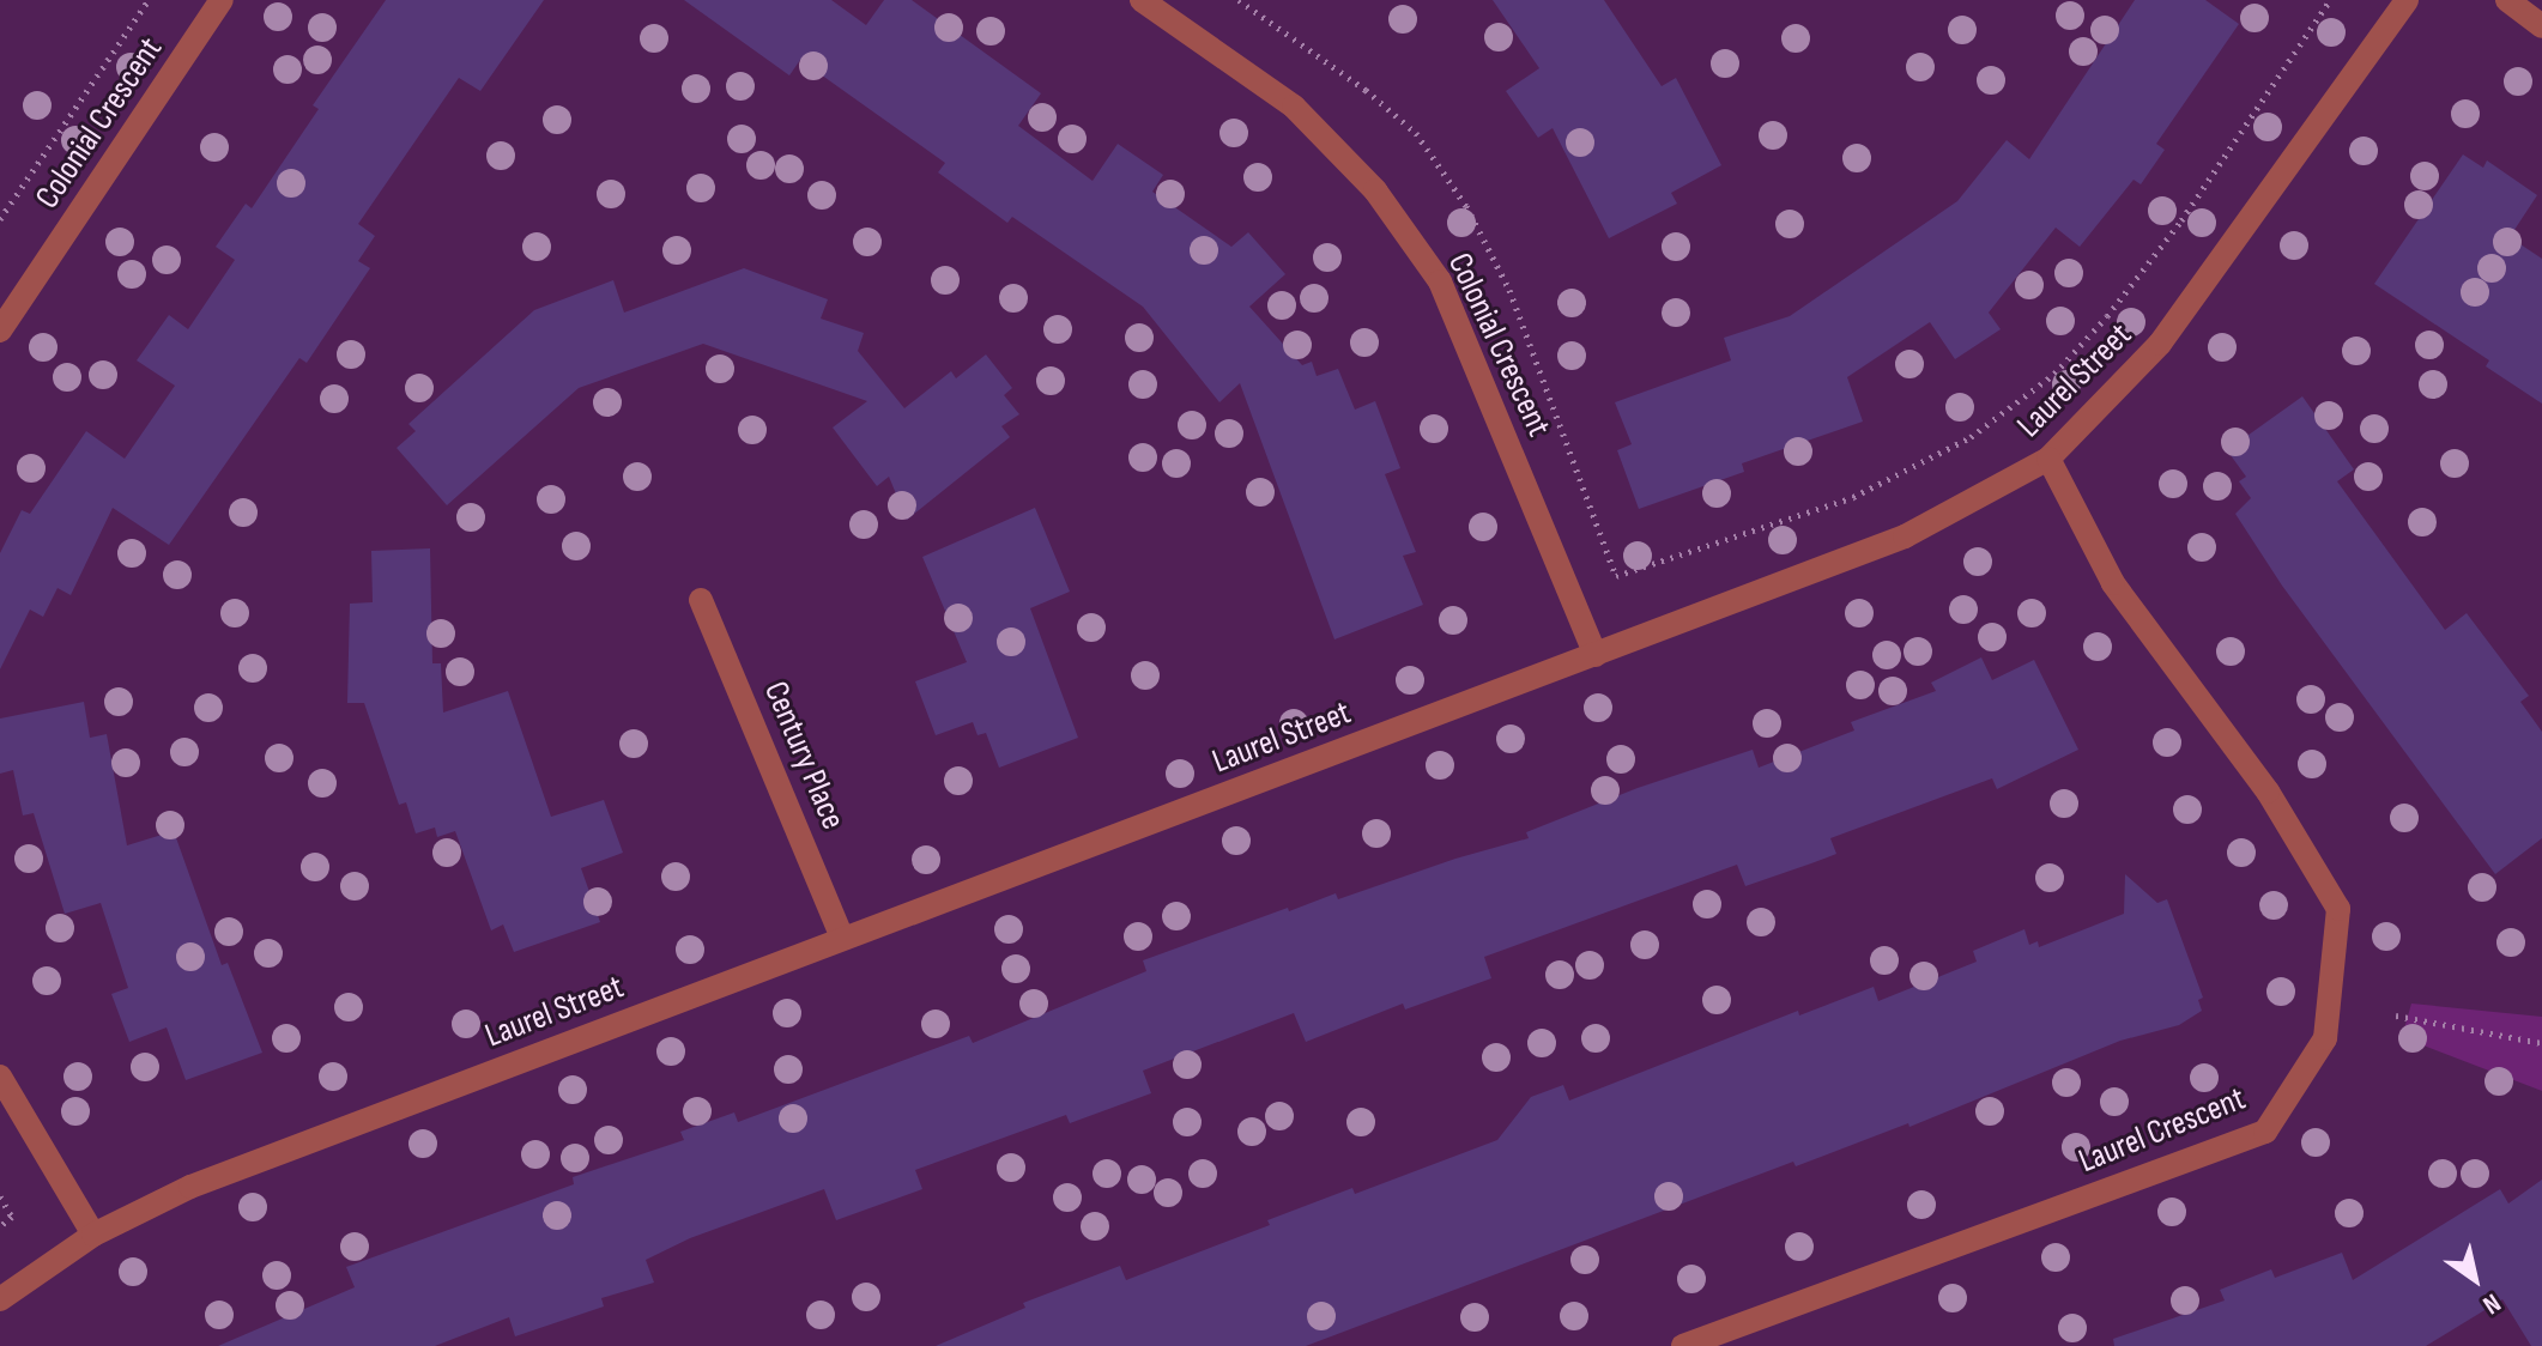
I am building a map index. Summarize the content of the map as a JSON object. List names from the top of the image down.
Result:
{
  "streets": {
    "street": [
      "Colonial Crescent",
      "Laurel Street",
      "Century Place",
      "Laurel Crescent"
    ]
  },
  "crossings": [
    ["Colonial Crescent", "Laurel Street"],
    ["Laurel Street", "Century Place"],
    ["Laurel Street", "Laurel Crescent"]
  ],
  "north": "bottom right"
}
